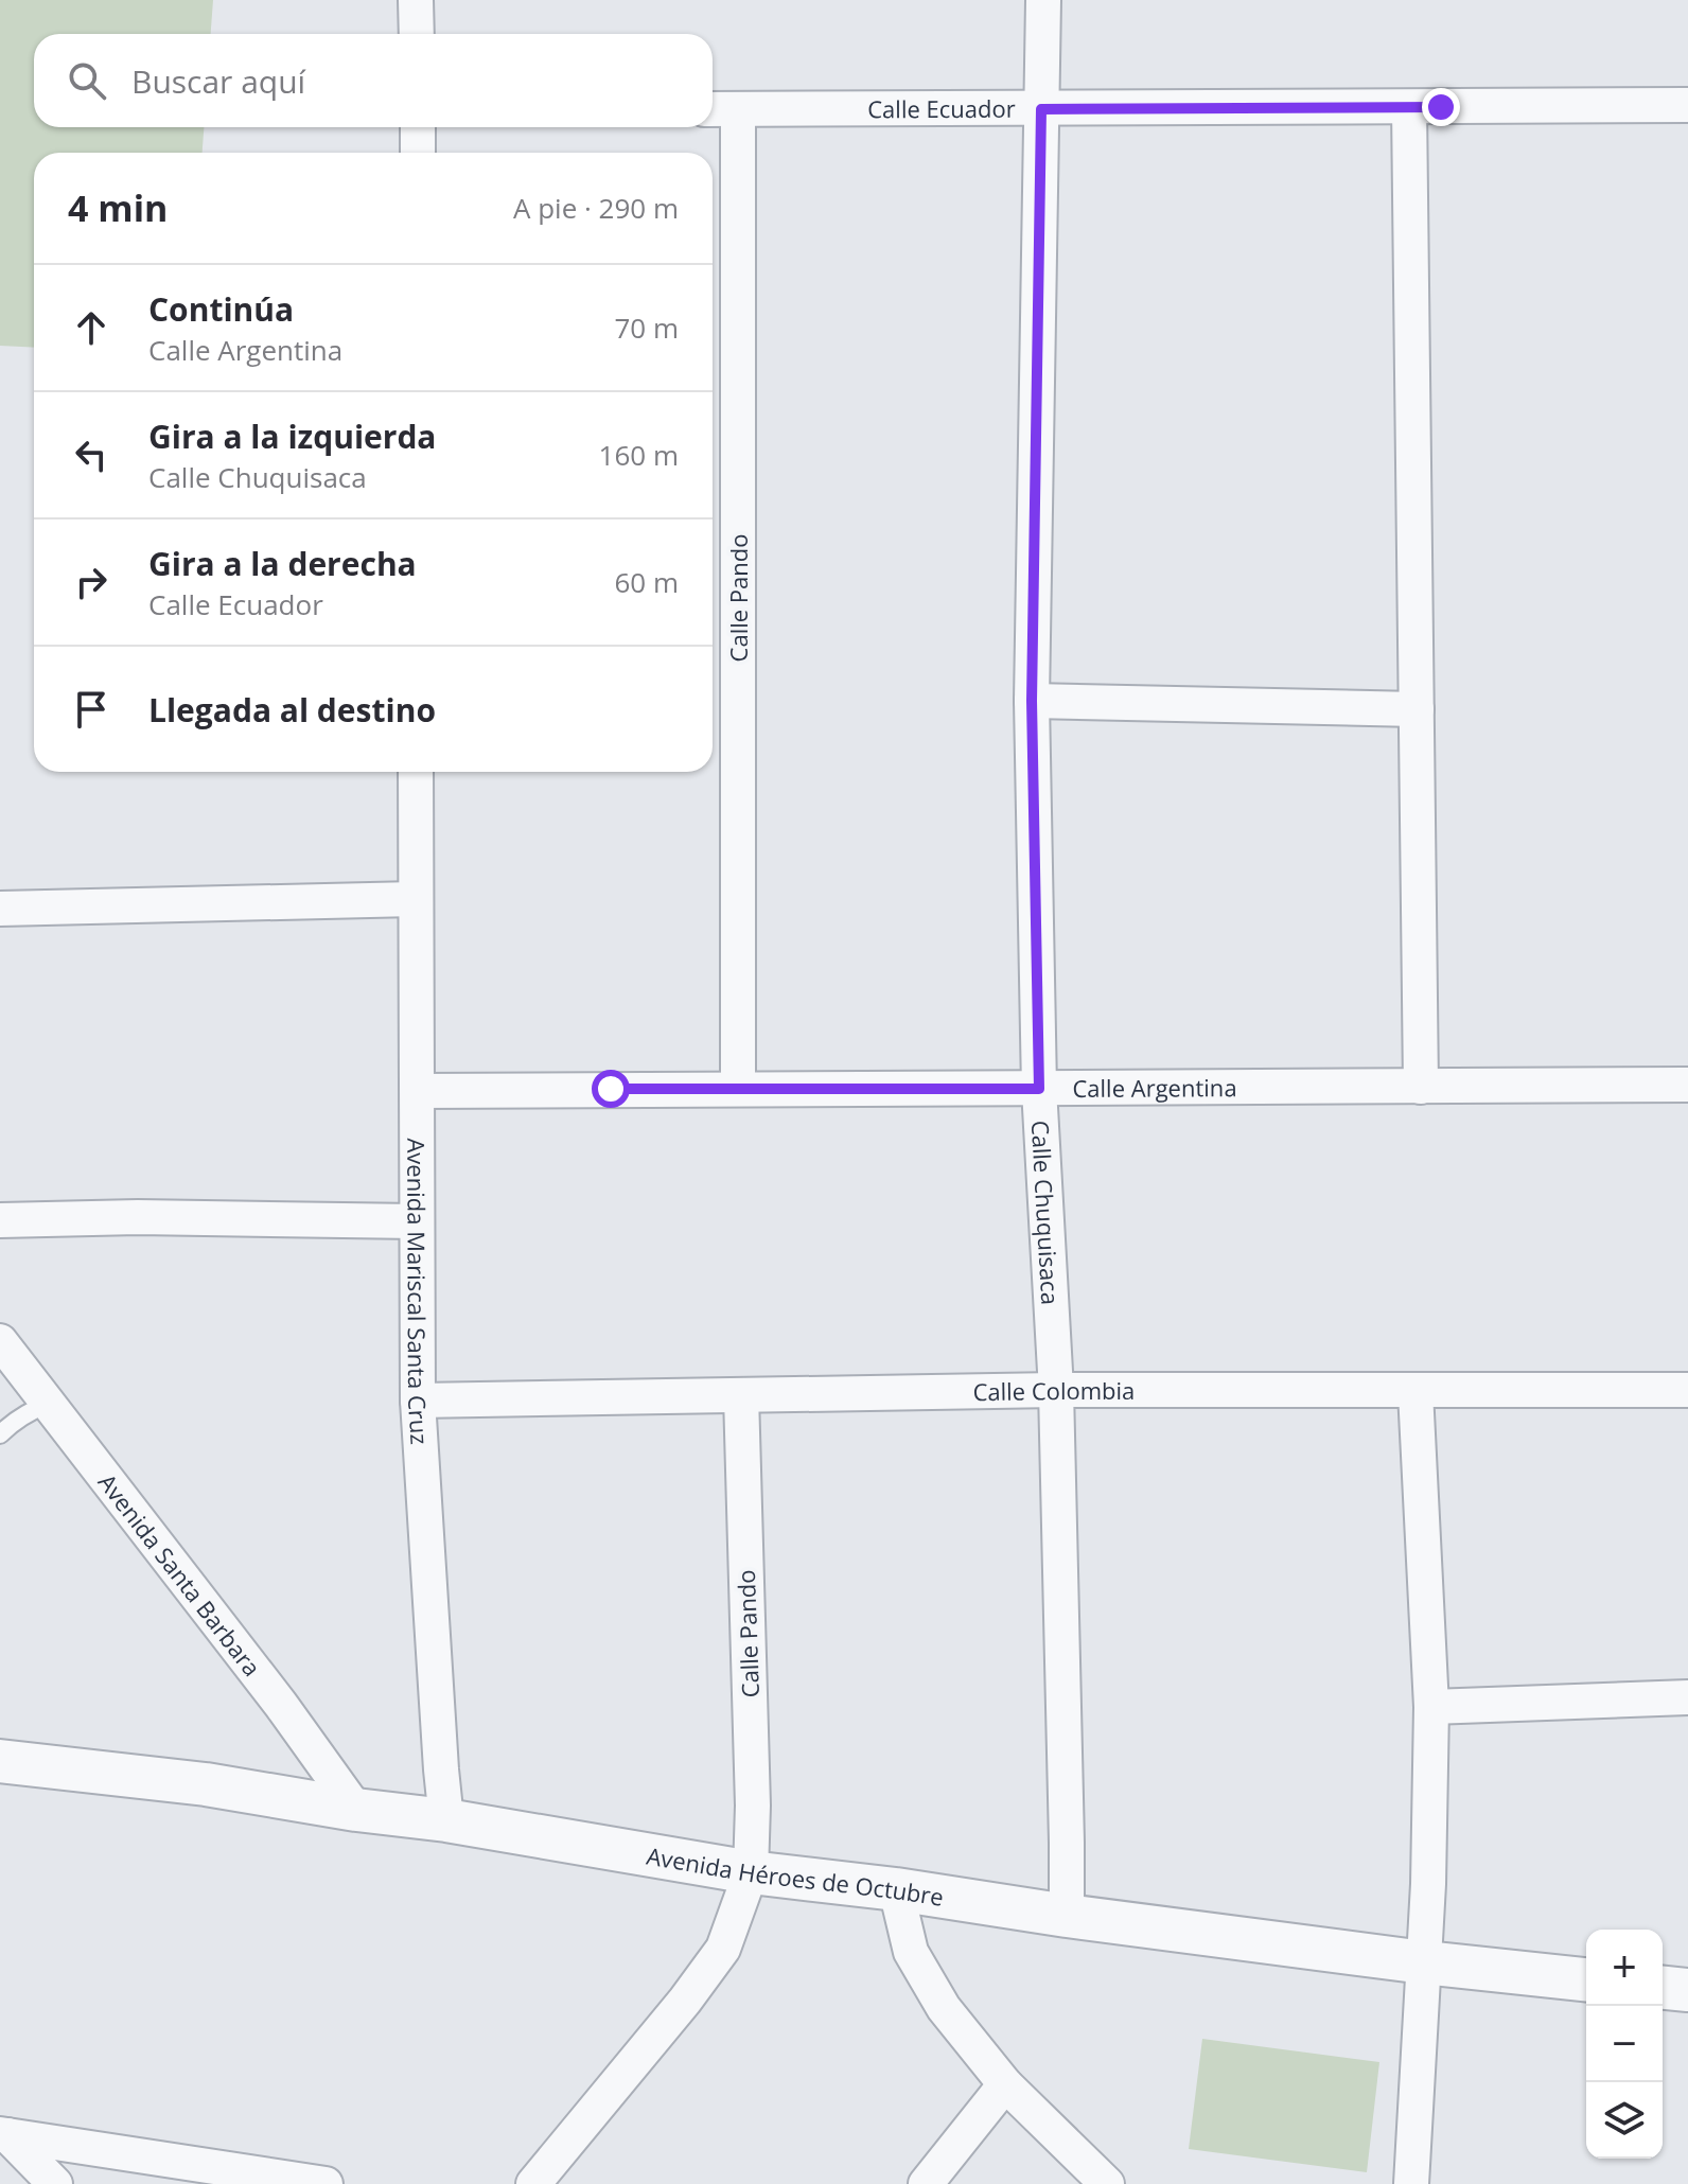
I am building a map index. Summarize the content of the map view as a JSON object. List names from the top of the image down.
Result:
{
  "streets": {
    "street": [
      "Calle Ecuador",
      "Calle Pando",
      "Calle Argentina",
      "Calle Chuquisaca",
      "Avenida Mariscal Santa Cruz",
      "Calle Colombia",
      "Avenida Santa Barbara",
      "Avenida Héroes de Octubre"
    ]
  },
  "crossings": [
    ["Calle Ecuador", "Calle Pando"],
    ["Calle Ecuador", "Calle Chuquisaca"],
    ["Calle Pando", "Calle Argentina"],
    ["Calle Pando", "Calle Colombia"],
    ["Calle Pando", "Avenida Héroes de Octubre"],
    ["Calle Argentina", "Calle Chuquisaca"],
    ["Calle Argentina", "Avenida Mariscal Santa Cruz"],
    ["Calle Chuquisaca", "Calle Colombia"],
    ["Calle Chuquisaca", "Avenida Héroes de Octubre"],
    ["Avenida Mariscal Santa Cruz", "Calle Colombia"],
    ["Avenida Mariscal Santa Cruz", "Avenida Héroes de Octubre"],
    ["Avenida Santa Barbara", "Avenida Héroes de Octubre"]
  ],
  "page": {
    "search": "Buscar aquí",
    "heading": ["4 min", "A pie · 290 m"],
    "list": [
      ["Continúa", "Calle Argentina", "70 m"],
      ["Gira a la izquierda", "Calle Chuquisaca", "160 m"],
      ["Gira a la derecha", "Calle Ecuador", "60 m"],
      "Llegada al destino"
    ],
    "map_buttons": ["+", "−"]
  }
}
